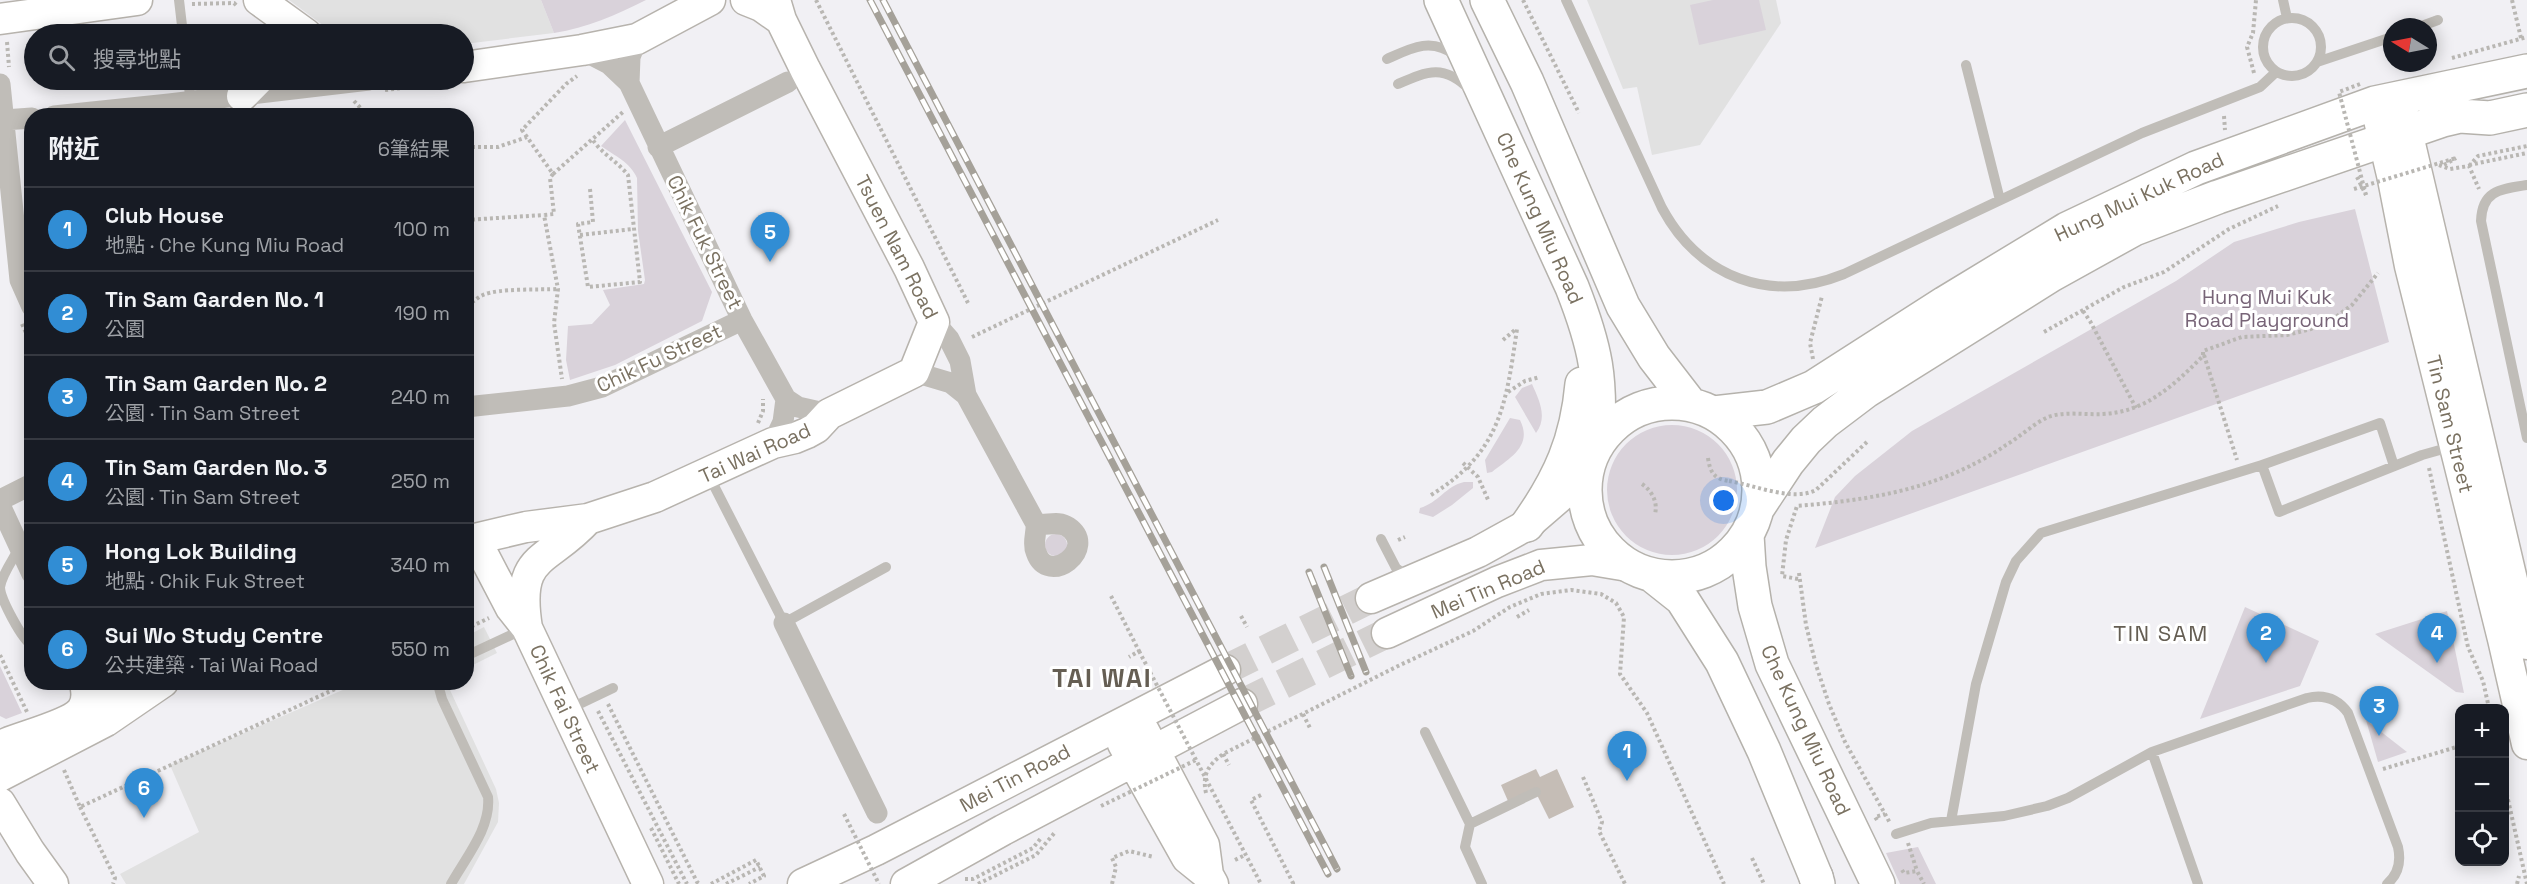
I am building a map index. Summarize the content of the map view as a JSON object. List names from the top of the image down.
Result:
{
  "streets": {
    "main road": [
      "Hung Mui Kuk Road",
      "Che Kung Miu Road",
      "Tsuen Nam Road",
      "Tin Sam Street",
      "Tai Wai Road",
      "Mei Tin Road",
      "Chik Fai Street"
    ],
    "street": ["Chik Fuk Street", "Chik Fu Street"]
  },
  "crossings": [
    ["Hung Mui Kuk Road", "Che Kung Miu Road"],
    ["Hung Mui Kuk Road", "Tin Sam Street"],
    ["Hung Mui Kuk Road", "Mei Tin Road"],
    ["Che Kung Miu Road", "Mei Tin Road"],
    ["Chik Fuk Street", "Chik Fu Street"],
    ["Tai Wai Road", "Chik Fai Street"]
  ],
  "districts": ["TIN SAM", "TAI WAI"],
  "parks": ["Hung Mui Kuk Road Playground"],
  "north": "left",
  "page": {
    "search": "搜尋地點",
    "heading": ["附近", "6筆結果"],
    "list": [
      {
        "mark": "1",
        "name": "Club House",
        "note": "地點 · Che Kung Miu Road",
        "value": "100 m"
      },
      {
        "mark": "2",
        "name": "Tin Sam Garden No. 1",
        "note": "公園",
        "value": "190 m"
      },
      {
        "mark": "3",
        "name": "Tin Sam Garden No. 2",
        "note": "公園 · Tin Sam Street",
        "value": "240 m"
      },
      {
        "mark": "4",
        "name": "Tin Sam Garden No. 3",
        "note": "公園 · Tin Sam Street",
        "value": "250 m"
      },
      {
        "mark": "5",
        "name": "Hong Lok Building",
        "note": "地點 · Chik Fuk Street",
        "value": "340 m"
      },
      {
        "mark": "6",
        "name": "Sui Wo Study Centre",
        "note": "公共建築 · Tai Wai Road",
        "value": "550 m"
      }
    ],
    "pins": [
      "5",
      "2",
      "4",
      "3",
      "1",
      "6"
    ],
    "map_buttons": ["+", "−"]
  }
}
